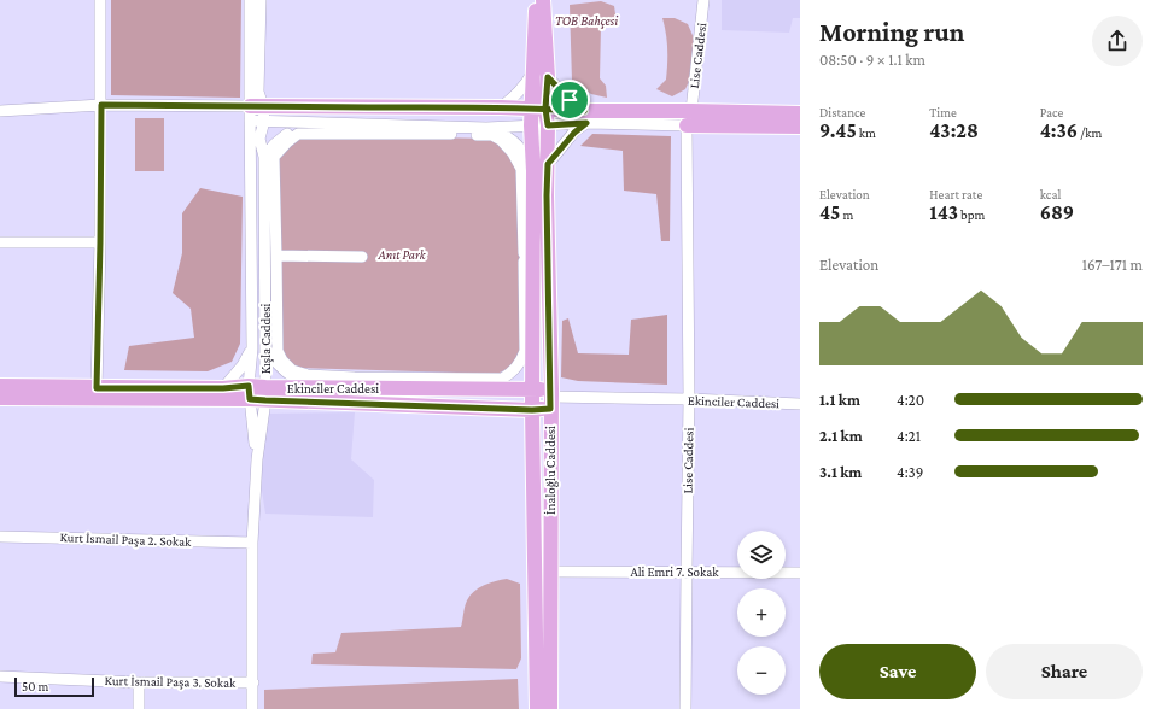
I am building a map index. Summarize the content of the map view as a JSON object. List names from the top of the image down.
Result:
{
  "streets": {
    "main road": ["Ekinciler Caddesi", "İnaloğlu Caddesi"],
    "street": [
      "Lise Caddesi",
      "Kışla Caddesi",
      "Kurt İsmail Paşa 2. Sokak",
      "Ali Emri 7. Sokak",
      "Kurt İsmail Paşa 3. Sokak"
    ]
  },
  "crossings": [
    ["Lise Caddesi", "Ekinciler Caddesi"],
    ["Lise Caddesi", "Ali Emri 7. Sokak"],
    ["Kışla Caddesi", "Ekinciler Caddesi"],
    ["Kışla Caddesi", "Kurt İsmail Paşa 2. Sokak"],
    ["Kışla Caddesi", "Kurt İsmail Paşa 3. Sokak"],
    ["Ekinciler Caddesi", "İnaloğlu Caddesi"],
    ["İnaloğlu Caddesi", "Ali Emri 7. Sokak"]
  ],
  "parks": ["TOB Bahçesi", "Anıt Park"],
  "scale_bar": "50 m",
  "page": {
    "heading": ["Morning run", "08:50 · 9 × 1.1 km"],
    "stats": [
      ["Distance", "9.45 km"],
      ["Time", "43:28"],
      ["Pace", "4:36 /km"],
      ["Elevation", "45 m"],
      ["Heart rate", "143 bpm"],
      ["kcal", "689"]
    ],
    "chart": ["Elevation", "167–171 m"],
    "list": [
      {
        "name": "1.1 km",
        "note": "4:20"
      },
      {
        "name": "2.1 km",
        "note": "4:21"
      },
      {
        "name": "3.1 km",
        "note": "4:39"
      }
    ],
    "map_buttons": ["+", "−"],
    "buttons": ["Save", "Share"],
    "scale": "50 m"
  }
}
